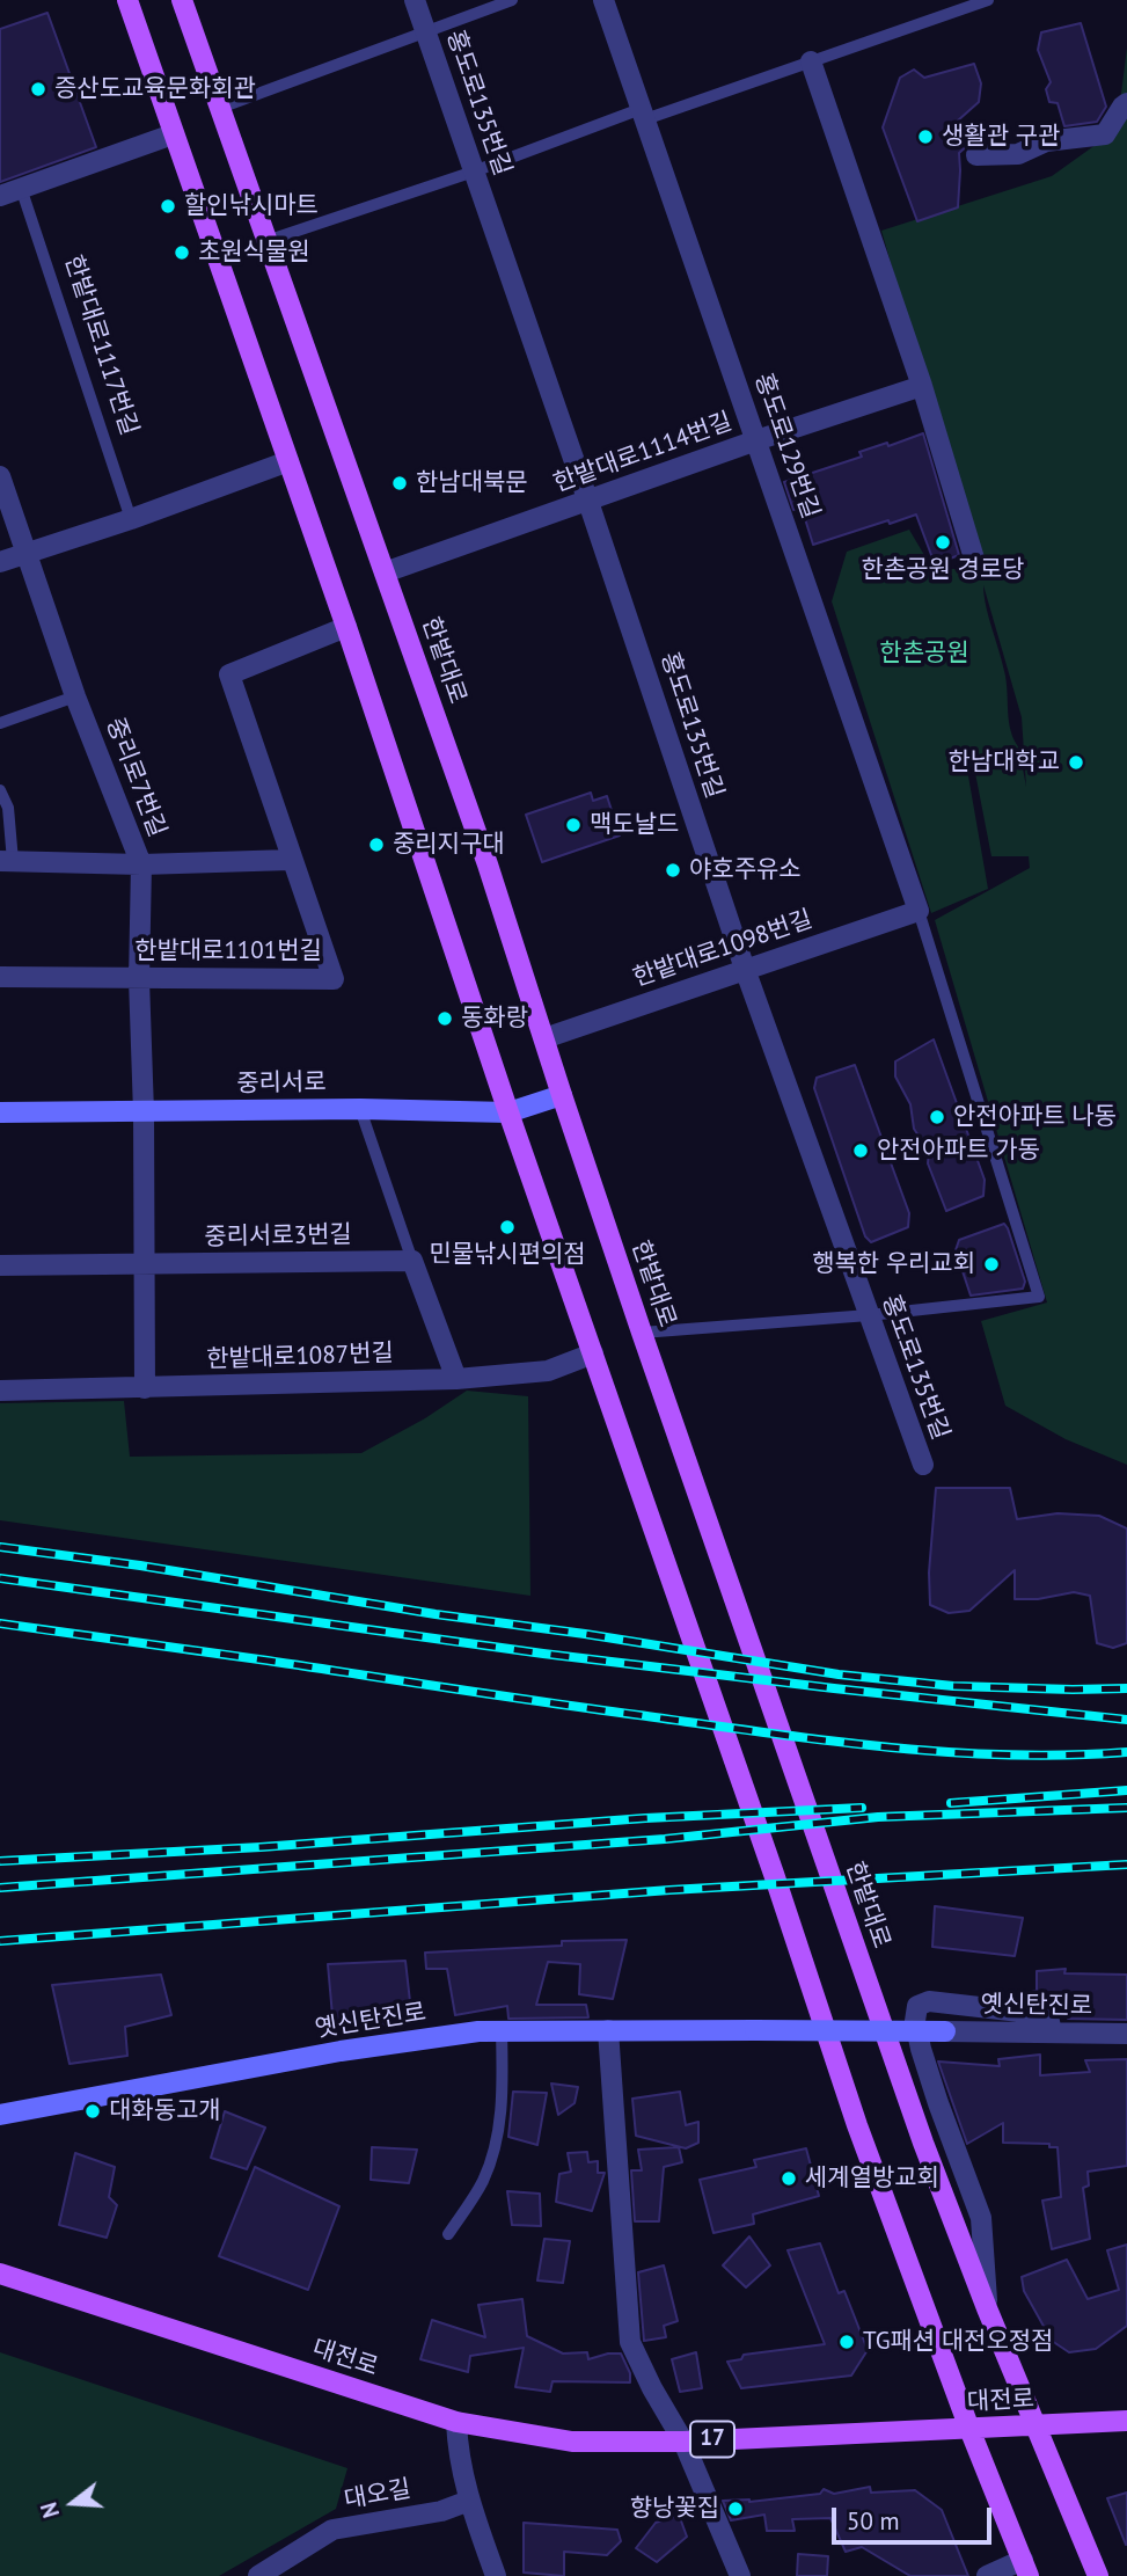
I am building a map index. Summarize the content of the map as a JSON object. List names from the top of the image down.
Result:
{
  "streets": {
    "main road": ["한밭대로", "대전로", "17"],
    "street": [
      "홍도로135번길",
      "홍도로129번길",
      "한밭대로1114번길",
      "중리로7번길",
      "한밭대로1098번길",
      "한밭대로1101번길",
      "중리서로",
      "중리서로3번길",
      "한밭대로1087번길",
      "옛신탄진로",
      "대오길"
    ],
    "lane": ["한밭대로1117번길"]
  },
  "crossings": [
    ["홍도로135번길", "한밭대로1114번길"],
    ["홍도로135번길", "한밭대로1098번길"],
    ["홍도로129번길", "한밭대로1114번길"],
    ["홍도로129번길", "한밭대로1098번길"],
    ["한밭대로1114번길", "한밭대로"],
    ["한밭대로", "한밭대로1098번길"],
    ["한밭대로", "중리서로"],
    ["한밭대로", "대전로"],
    ["중리로7번길", "한밭대로1101번길"],
    ["중리로7번길", "중리서로"]
  ],
  "parks": ["한촌공원"],
  "places": [
    "증산도교육문화회관",
    "생활관 구관",
    "할인낚시마트",
    "초원식물원",
    "한남대북문",
    "한촌공원 경로당",
    "한남대학교",
    "맥도날드",
    "중리지구대",
    "야호주유소",
    "동화랑",
    "안전아파트 나동",
    "안전아파트 가동",
    "민물낚시편의점",
    "행복한 우리교회",
    "대화동고개",
    "세계열방교회",
    "TG패션 대전오정점",
    "향낭꽃집"
  ],
  "scale_bar": "50 m",
  "north": "left"
}
